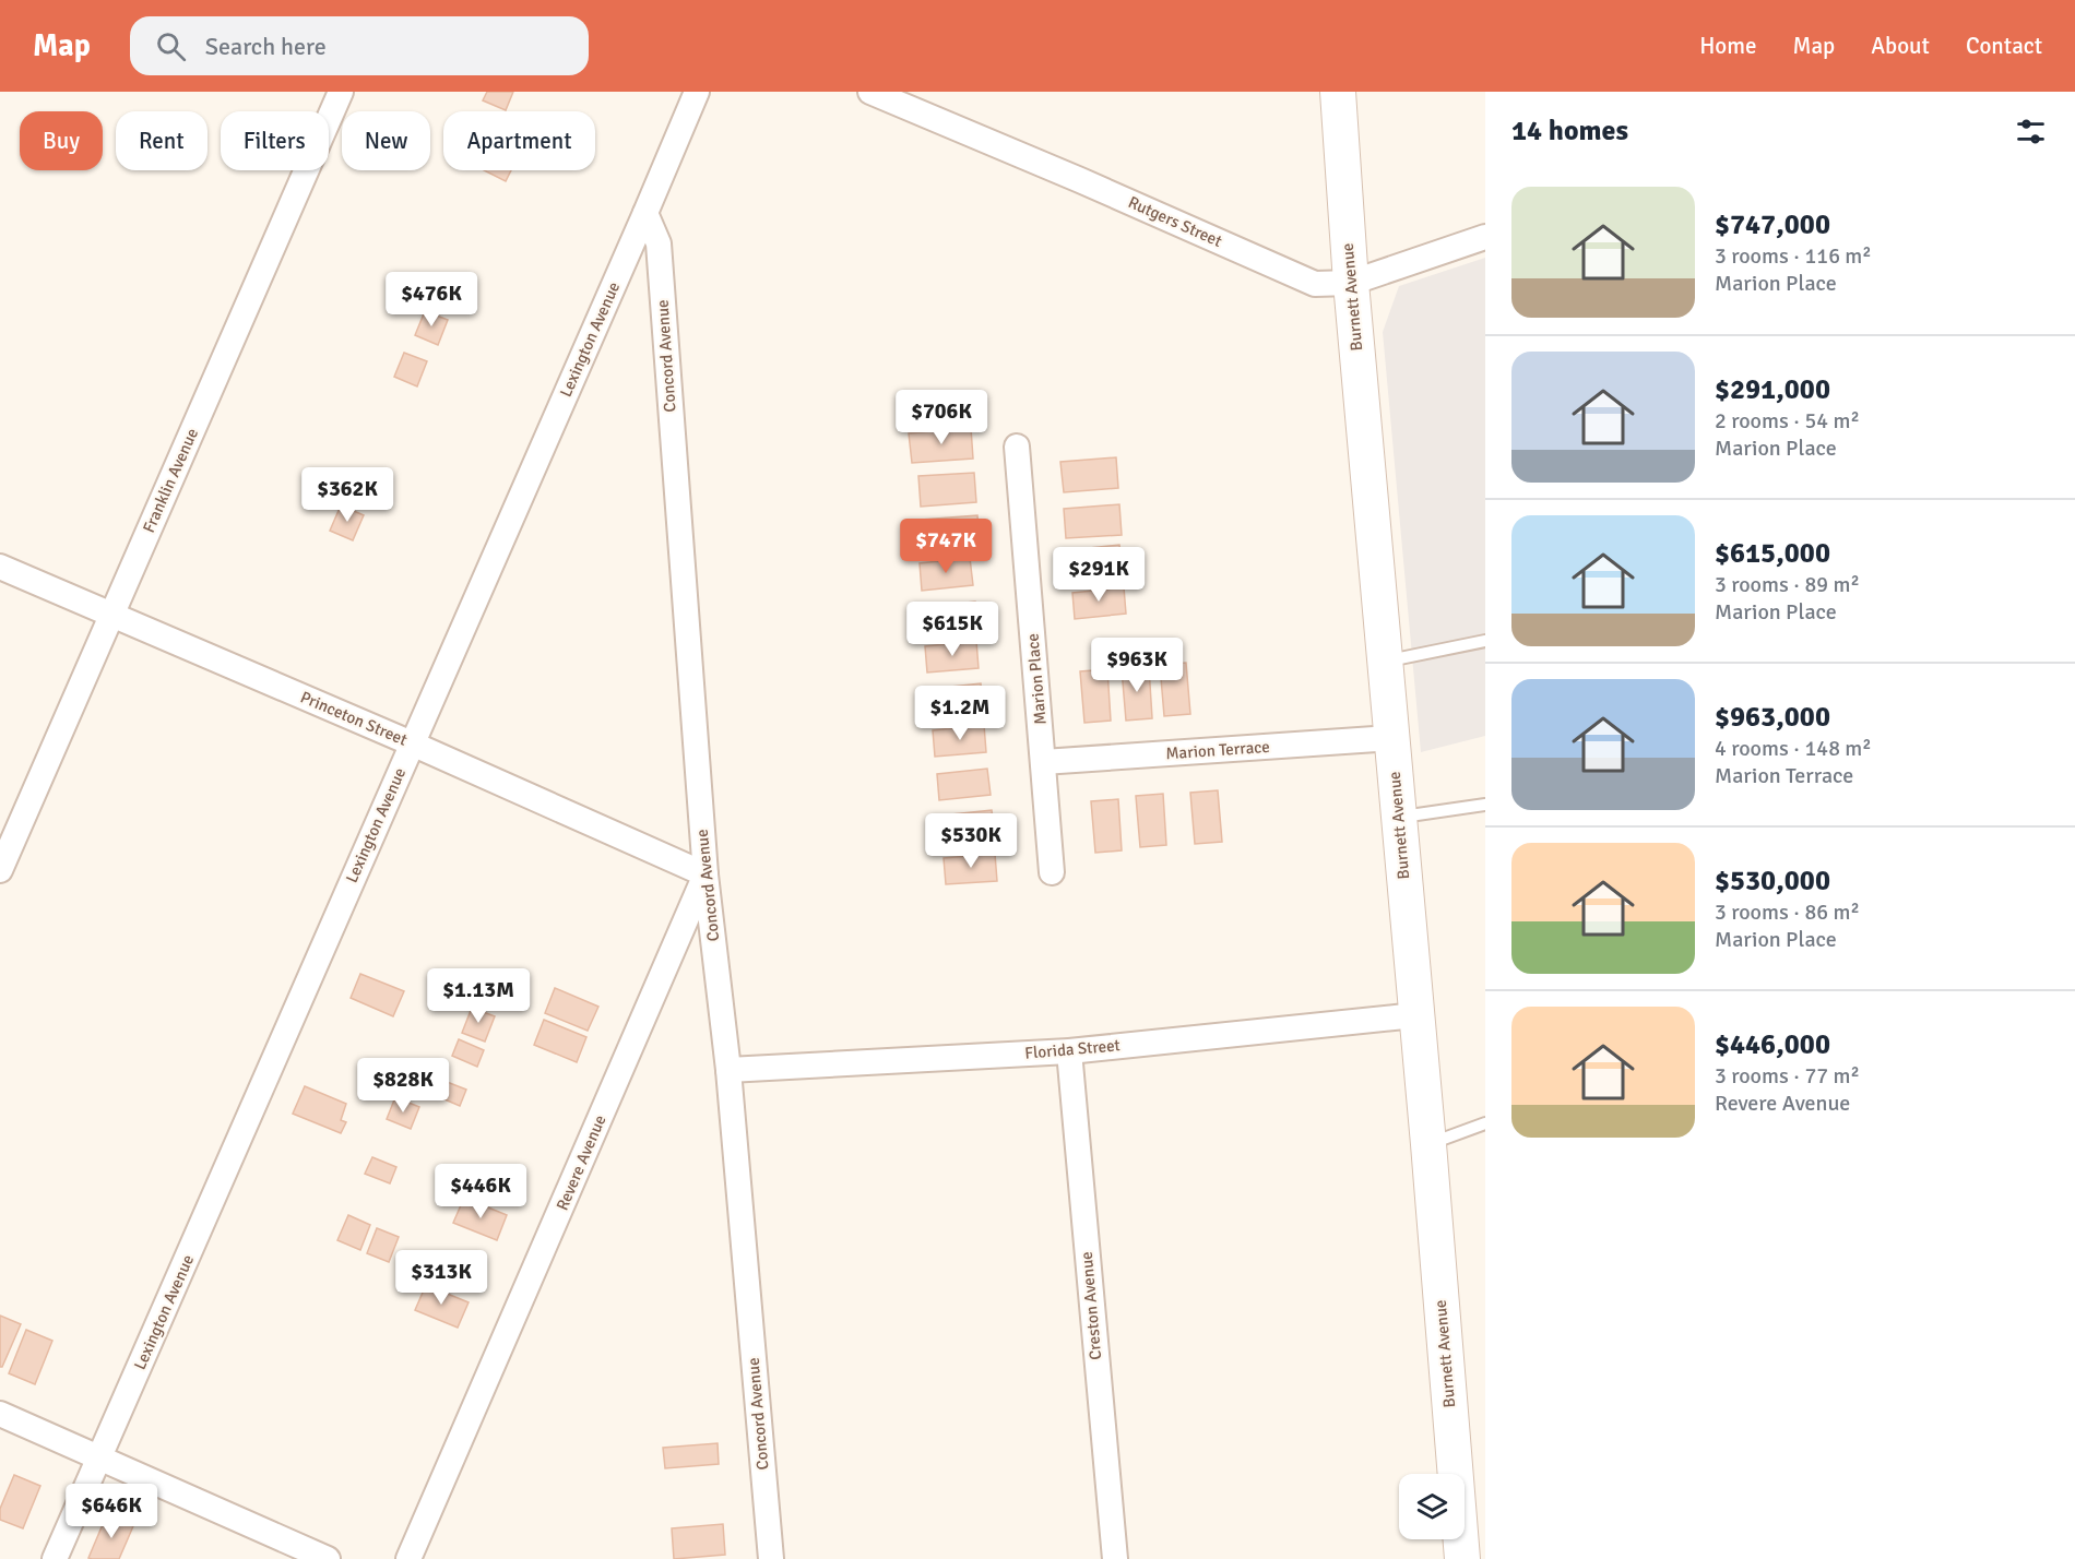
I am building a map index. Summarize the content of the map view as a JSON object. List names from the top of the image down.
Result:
{
  "streets": {
    "street": [
      "Rutgers Street",
      "Burnett Avenue",
      "Lexington Avenue",
      "Concord Avenue",
      "Franklin Avenue",
      "Marion Place",
      "Princeton Street",
      "Marion Terrace",
      "Florida Street",
      "Revere Avenue",
      "Creston Avenue"
    ]
  },
  "crossings": [
    ["Rutgers Street", "Burnett Avenue"],
    ["Burnett Avenue", "Marion Terrace"],
    ["Burnett Avenue", "Florida Street"],
    ["Lexington Avenue", "Concord Avenue"],
    ["Lexington Avenue", "Princeton Street"],
    ["Concord Avenue", "Princeton Street"],
    ["Concord Avenue", "Florida Street"],
    ["Concord Avenue", "Revere Avenue"],
    ["Franklin Avenue", "Princeton Street"],
    ["Marion Place", "Marion Terrace"],
    ["Princeton Street", "Revere Avenue"],
    ["Florida Street", "Creston Avenue"]
  ],
  "page": {
    "header": "Map",
    "search": "Search here",
    "nav": [
      "Home",
      "Map",
      "About",
      "Contact"
    ],
    "heading": "14 homes",
    "chip": [
      "Buy",
      "Rent",
      "Filters",
      "New",
      "Apartment"
    ],
    "list": [
      {
        "name": "$747,000",
        "note": "3 rooms · 116 m² · Marion Place"
      },
      {
        "name": "$291,000",
        "note": "2 rooms · 54 m² · Marion Place"
      },
      {
        "name": "$615,000",
        "note": "3 rooms · 89 m² · Marion Place"
      },
      {
        "name": "$963,000",
        "note": "4 rooms · 148 m² · Marion Terrace"
      },
      {
        "name": "$530,000",
        "note": "3 rooms · 86 m² · Marion Place"
      },
      {
        "name": "$446,000",
        "note": "3 rooms · 77 m² · Revere Avenue"
      }
    ],
    "price": [
      "$476K",
      "$706K",
      "$362K",
      "$747K",
      "$291K",
      "$615K",
      "$963K",
      "$1.2M",
      "$530K",
      "$1.13M",
      "$828K",
      "$446K",
      "$313K",
      "$646K"
    ]
  }
}
